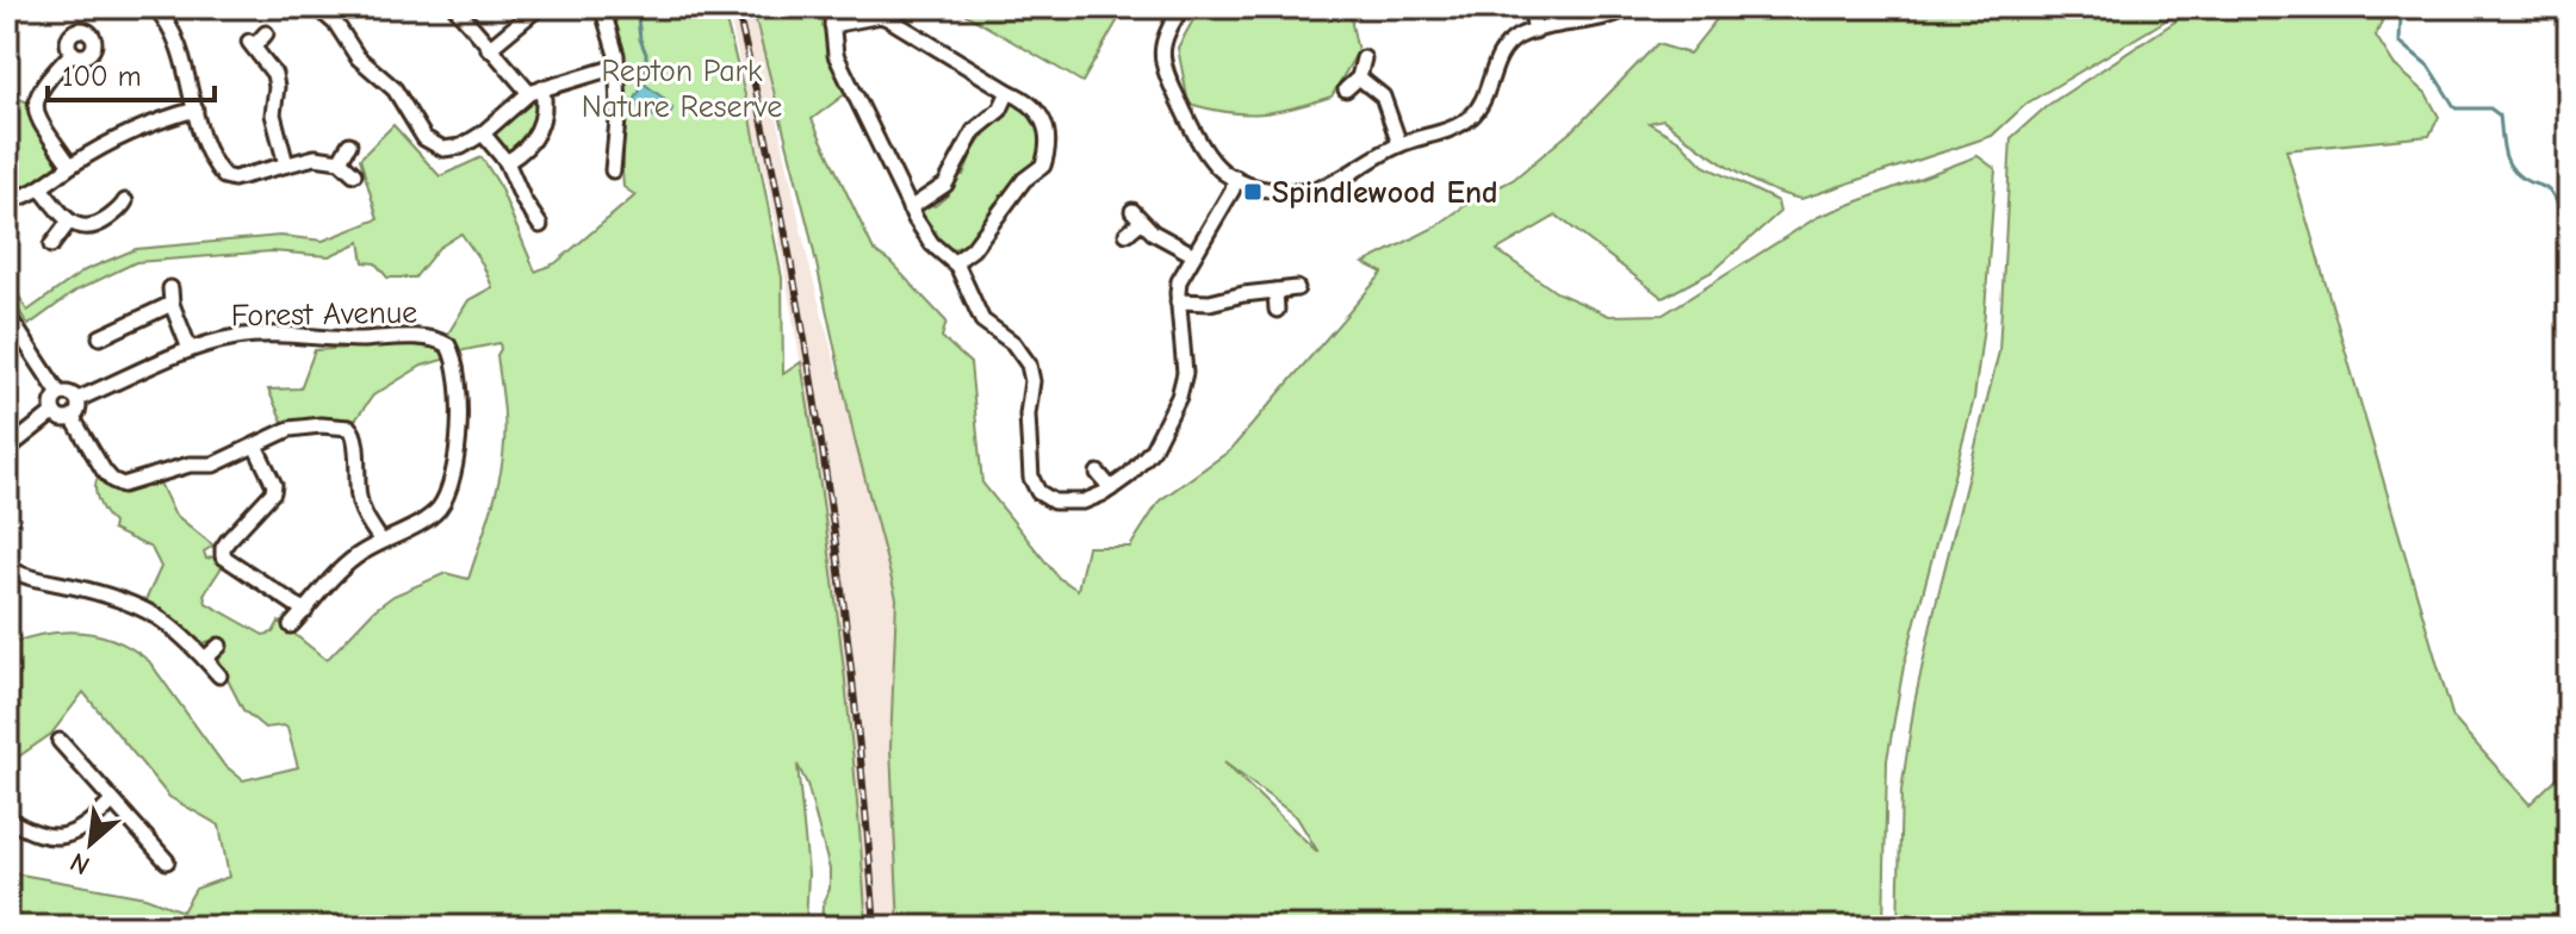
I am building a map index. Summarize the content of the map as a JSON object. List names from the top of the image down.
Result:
{
  "streets": {
    "street": ["Forest Avenue"]
  },
  "parks": ["Repton Park Nature Reserve"],
  "places": {
    "transit": ["Spindlewood End"]
  },
  "scale_bar": "100 m",
  "north": "bottom left"
}
